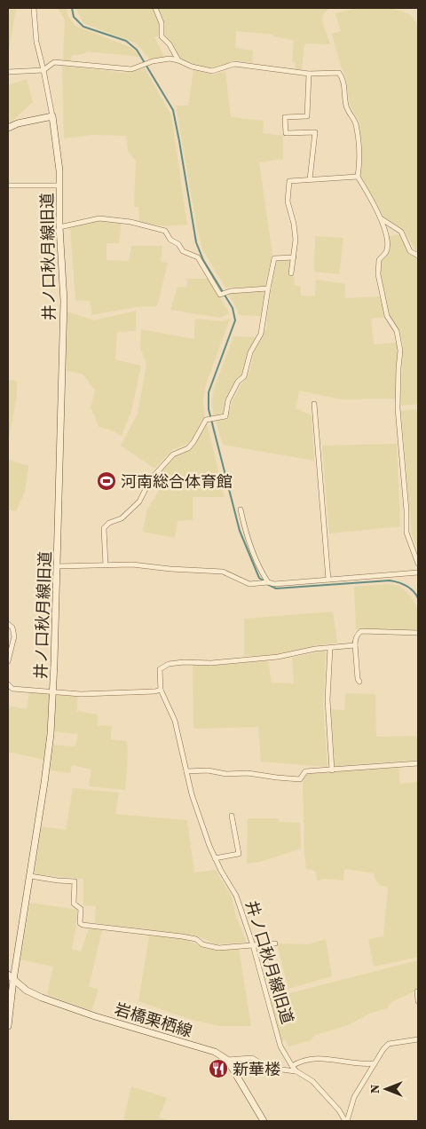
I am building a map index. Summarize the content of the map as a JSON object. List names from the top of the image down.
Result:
{
  "streets": {
    "street": ["井ノ口秋月線旧道", "岩橋栗栖線"]
  },
  "places": {
    "sports": ["河南総合体育館"],
    "restaurant": ["新華楼"]
  },
  "north": "left"
}
